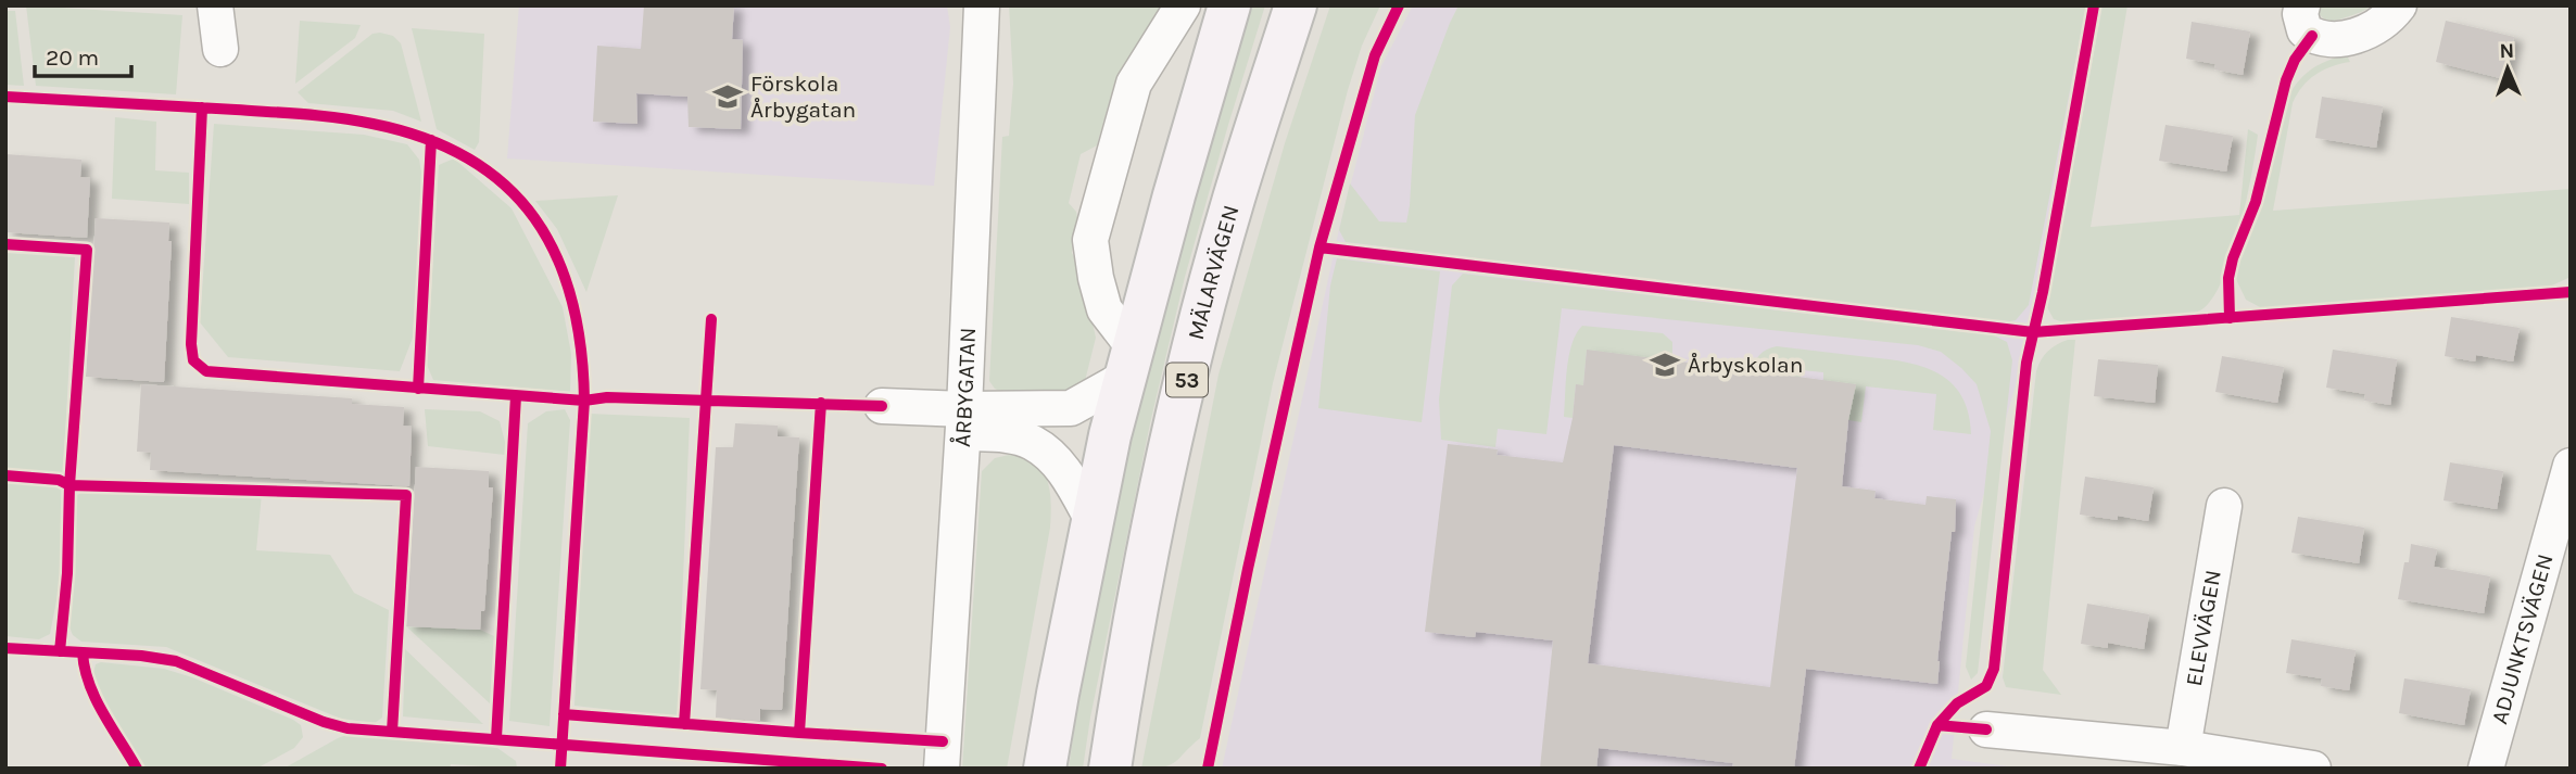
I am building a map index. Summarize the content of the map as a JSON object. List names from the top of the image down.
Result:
{
  "streets": {
    "main road": ["MÄLARVÄGEN", "53"],
    "street": ["ÅRBYGATAN", "ELEVVÄGEN", "ADJUNKTSVÄGEN"]
  },
  "places": {
    "school or university": ["Förskola Årbygatan", "Årbyskolan"]
  },
  "scale_bar": "20 m",
  "north": "top"
}
